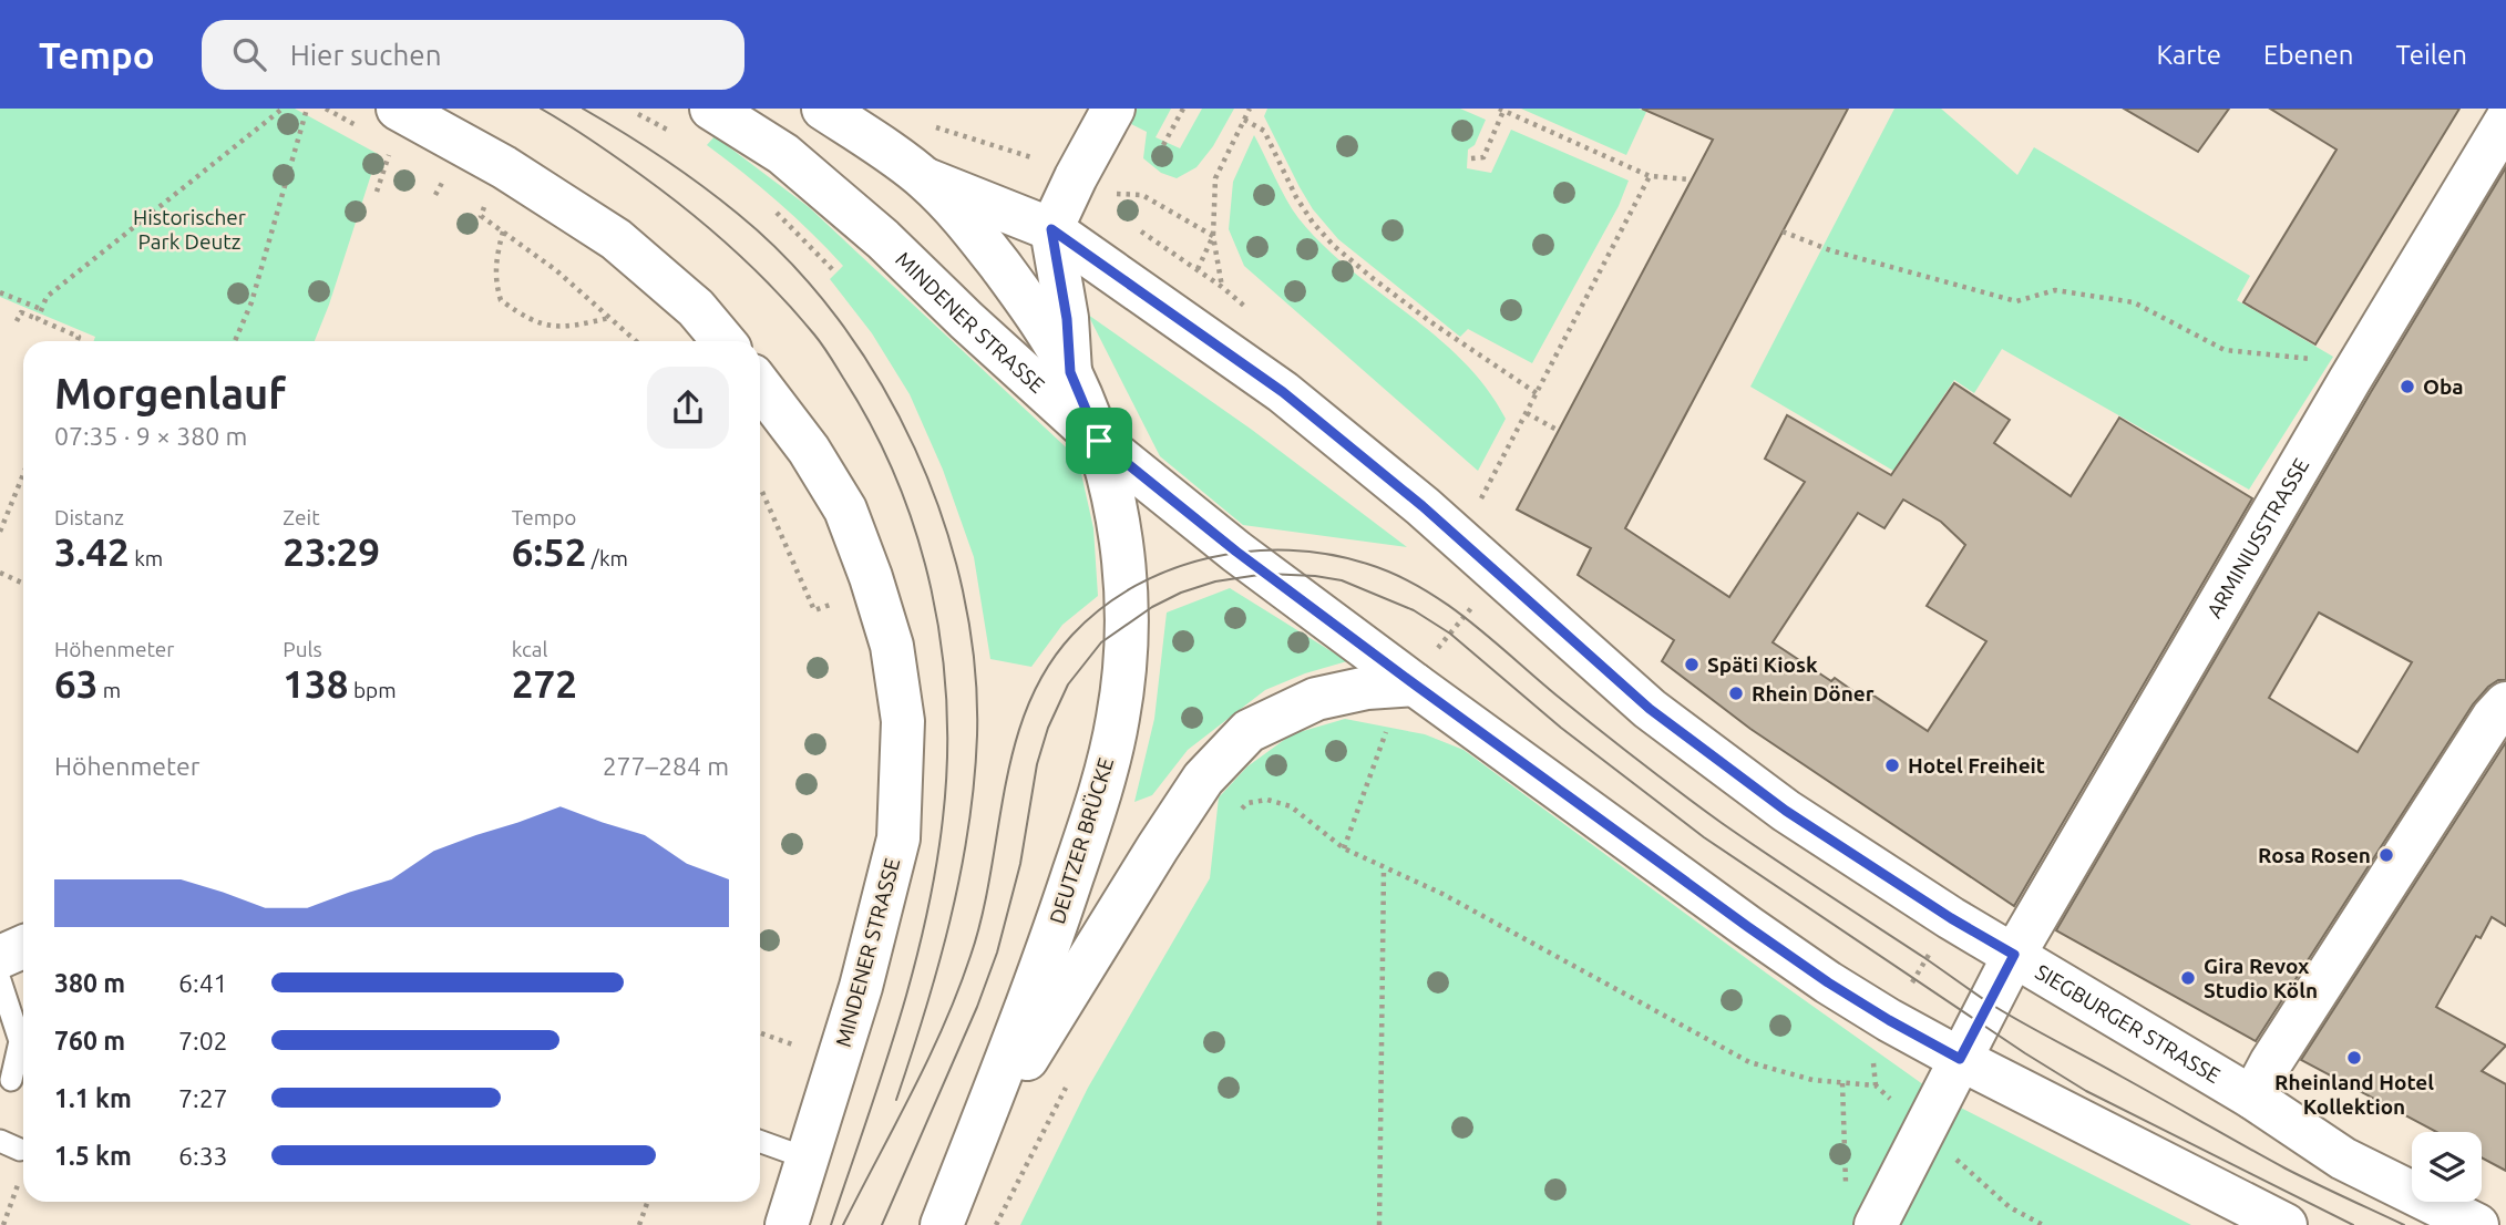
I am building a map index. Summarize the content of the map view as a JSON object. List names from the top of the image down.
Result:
{
  "streets": {
    "main road": [
      "MINDENER STRASSE",
      "ARMINIUSSTRASSE",
      "DEUTZER BRÜCKE",
      "SIEGBURGER STRASSE"
    ]
  },
  "crossings": [
    ["MINDENER STRASSE", "DEUTZER BRÜCKE"],
    ["MINDENER STRASSE", "SIEGBURGER STRASSE"],
    ["ARMINIUSSTRASSE", "SIEGBURGER STRASSE"]
  ],
  "parks": ["Historischer Park Deutz"],
  "places": [
    "Oba",
    "Späti Kiosk",
    "Rhein Döner",
    "Hotel Freiheit",
    "Rosa Rosen",
    "Gira Revox Studio Köln",
    "Rheinland Hotel Kollektion"
  ],
  "page": {
    "header": "Tempo",
    "search": "Hier suchen",
    "nav": ["Karte", "Ebenen", "Teilen"],
    "heading": ["Morgenlauf", "07:35 · 9 × 380 m"],
    "stats": [
      ["Distanz", "3.42 km"],
      ["Zeit", "23:29"],
      ["Tempo", "6:52 /km"],
      ["Höhenmeter", "63 m"],
      ["Puls", "138 bpm"],
      ["kcal", "272"]
    ],
    "chart": ["Höhenmeter", "277–284 m"],
    "list": [
      {
        "name": "380 m",
        "note": "6:41"
      },
      {
        "name": "760 m",
        "note": "7:02"
      },
      {
        "name": "1.1 km",
        "note": "7:27"
      },
      {
        "name": "1.5 km",
        "note": "6:33"
      }
    ]
  }
}
